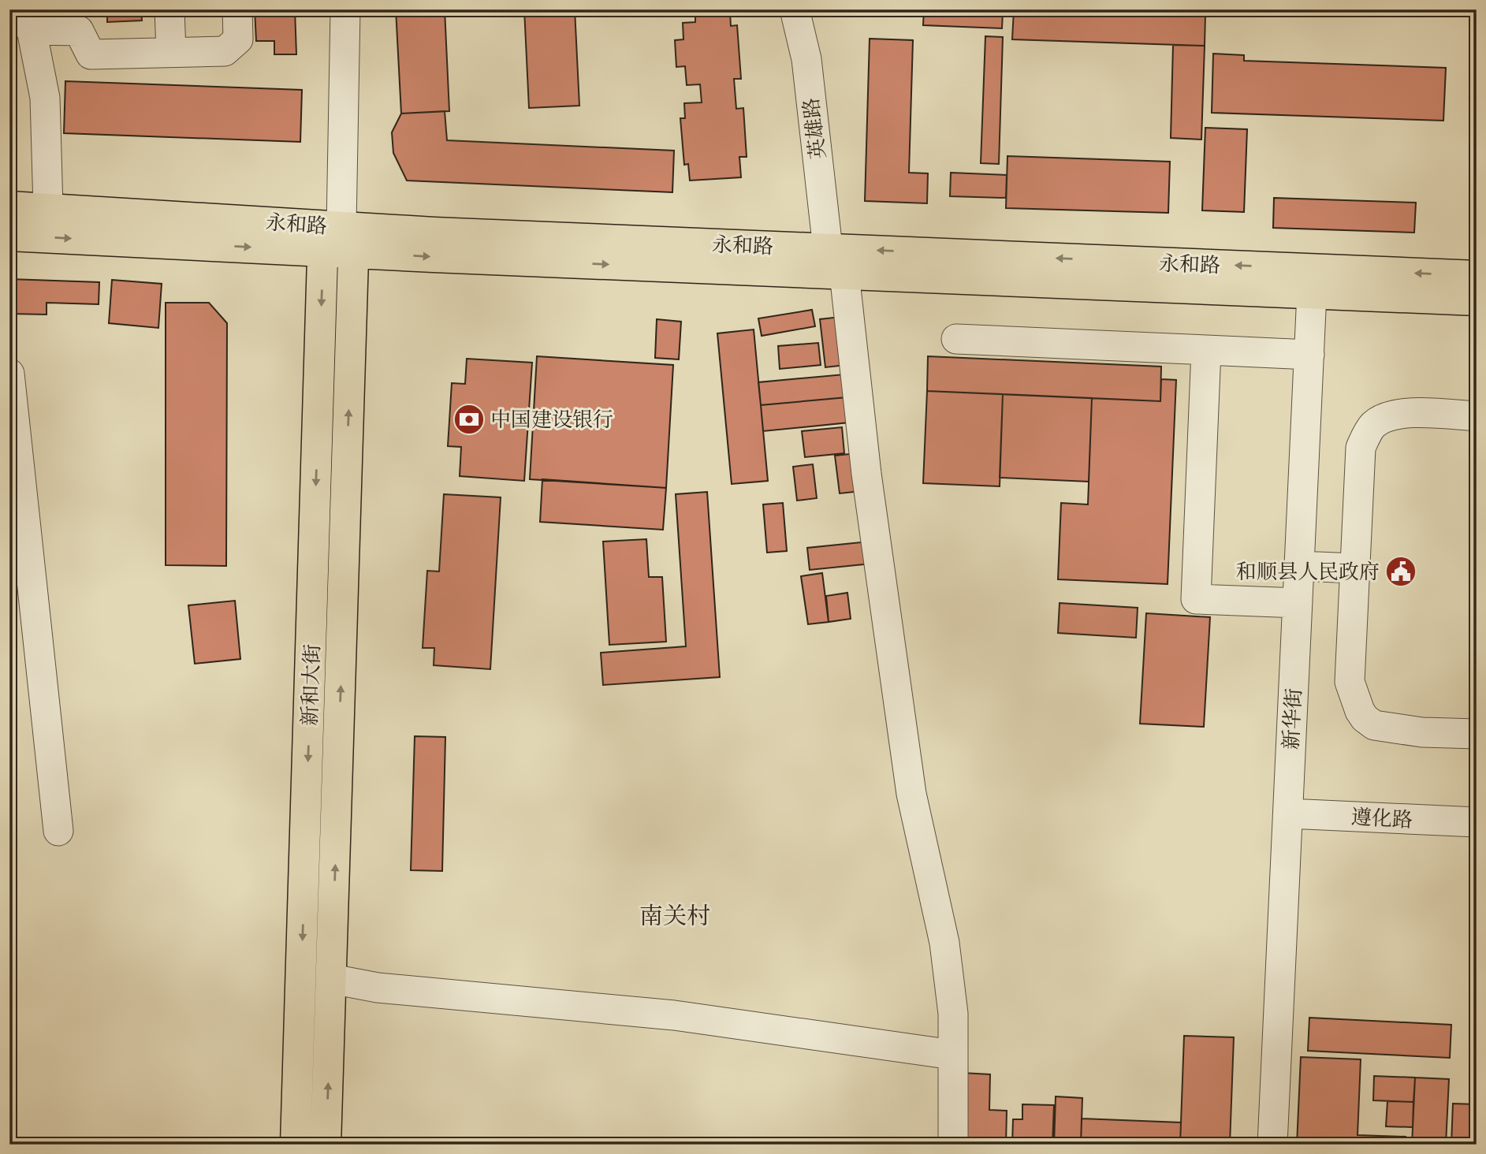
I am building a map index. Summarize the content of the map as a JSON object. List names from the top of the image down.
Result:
{
  "streets": {
    "main road": ["永和路", "新和大街"],
    "street": ["英雄路", "新华街", "遵化路"]
  },
  "crossings": [
    ["英雄路", "永和路"],
    ["永和路", "新和大街"],
    ["永和路", "新华街"],
    ["新华街", "遵化路"]
  ],
  "districts": ["南关村"],
  "places": {
    "bank": ["中国建设银行"],
    "public building": ["和顺县人民政府"]
  }
}
